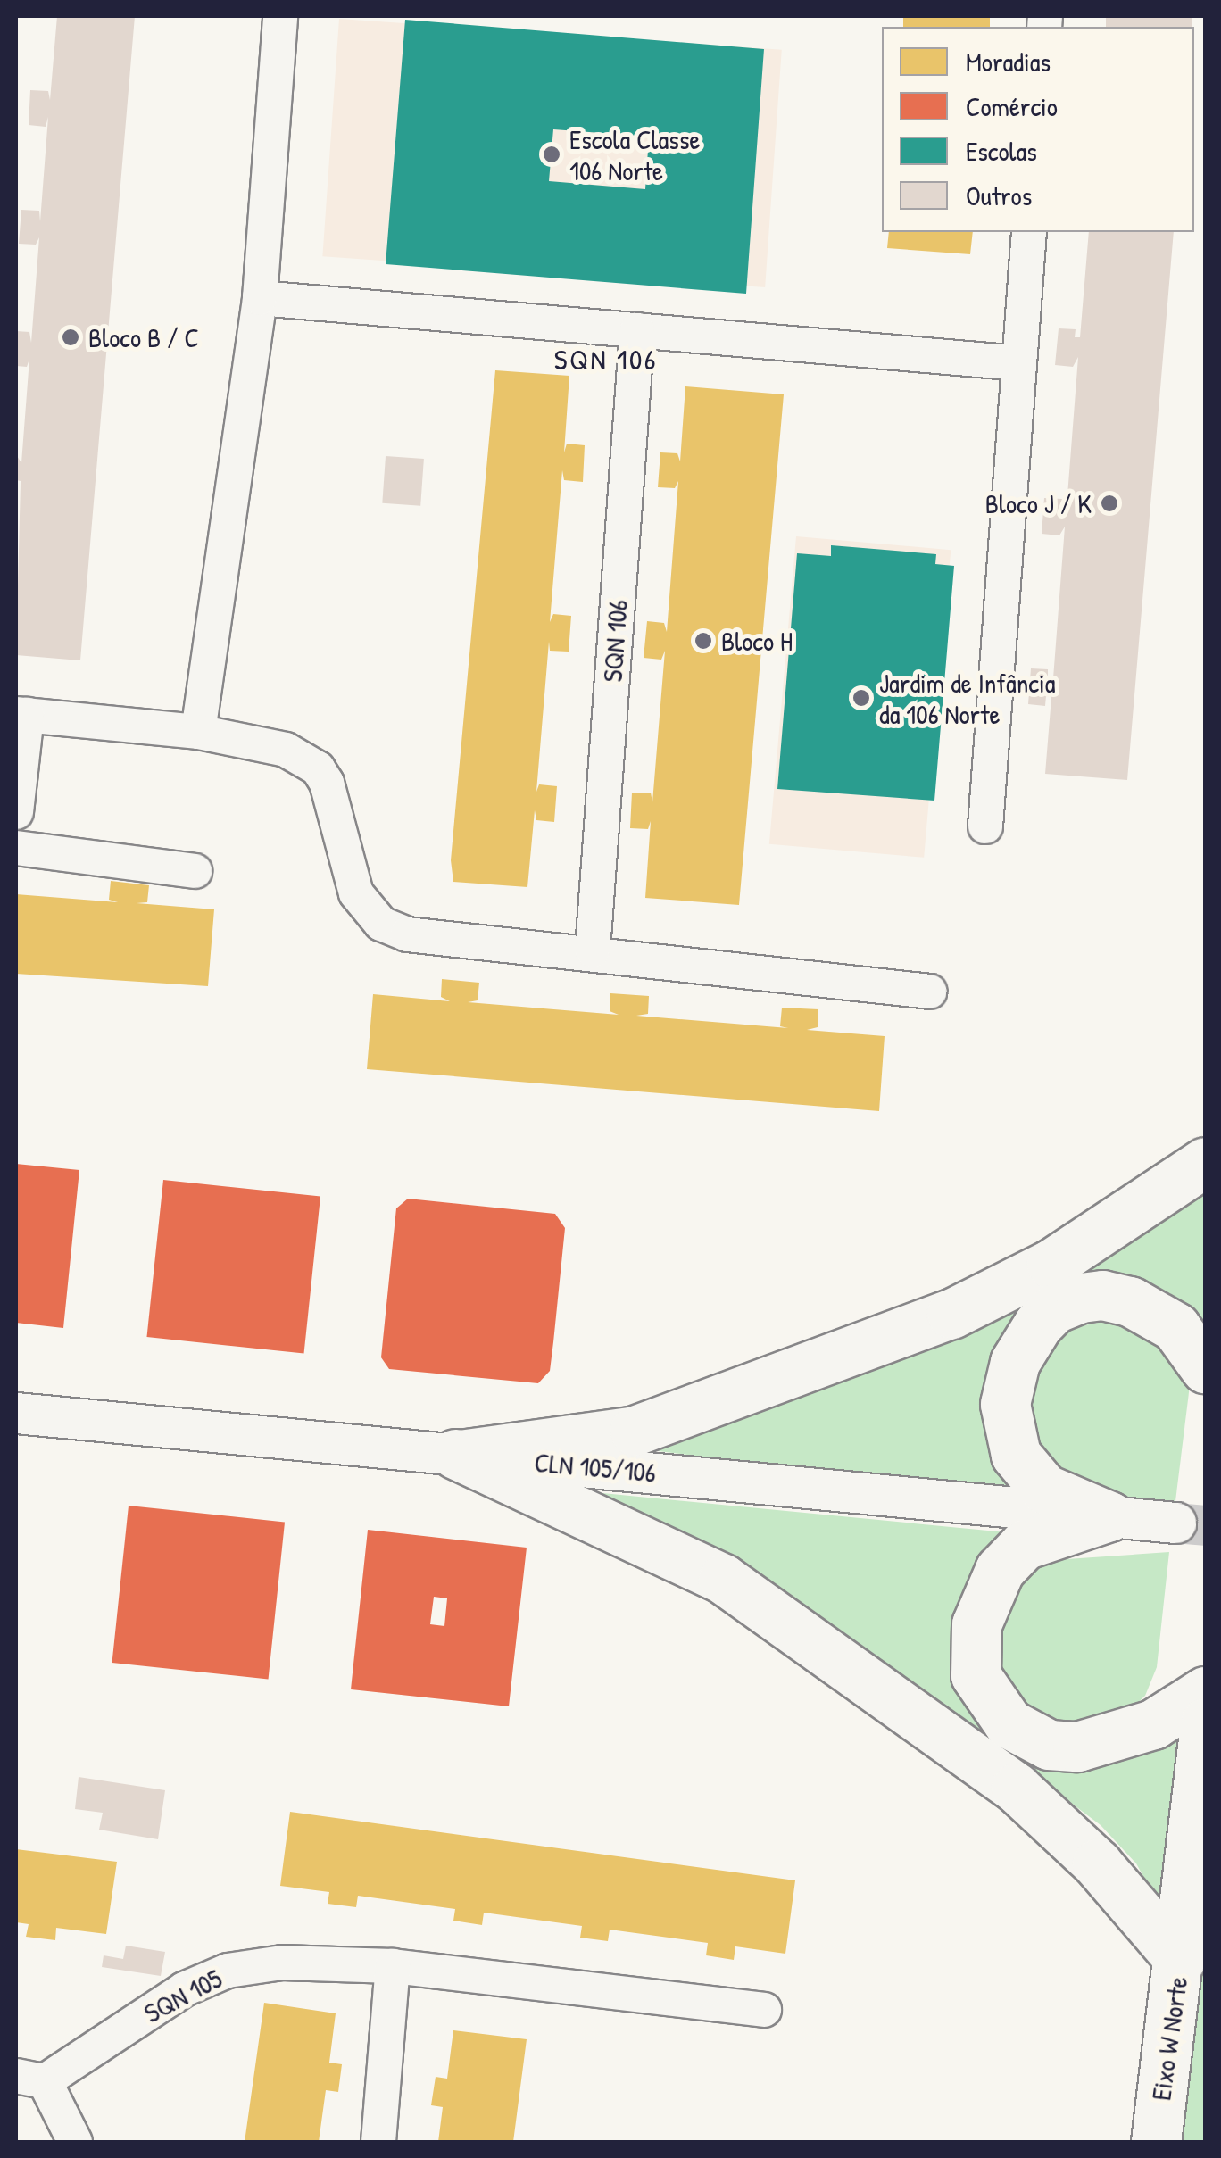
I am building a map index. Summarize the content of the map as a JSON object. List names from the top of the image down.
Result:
{
  "streets": {
    "main road": ["Eixo W Norte"],
    "street": ["SQN 106", "CLN 105/106", "SQN 105"]
  },
  "districts": ["SQN 106"],
  "places": [
    "Escola Classe 106 Norte",
    "Bloco B / C",
    "Bloco J / K",
    "Bloco H",
    "Jardim de Infância da 106 Norte"
  ],
  "legend": [
    "Moradias",
    "Comércio",
    "Escolas",
    "Outros"
  ]
}
